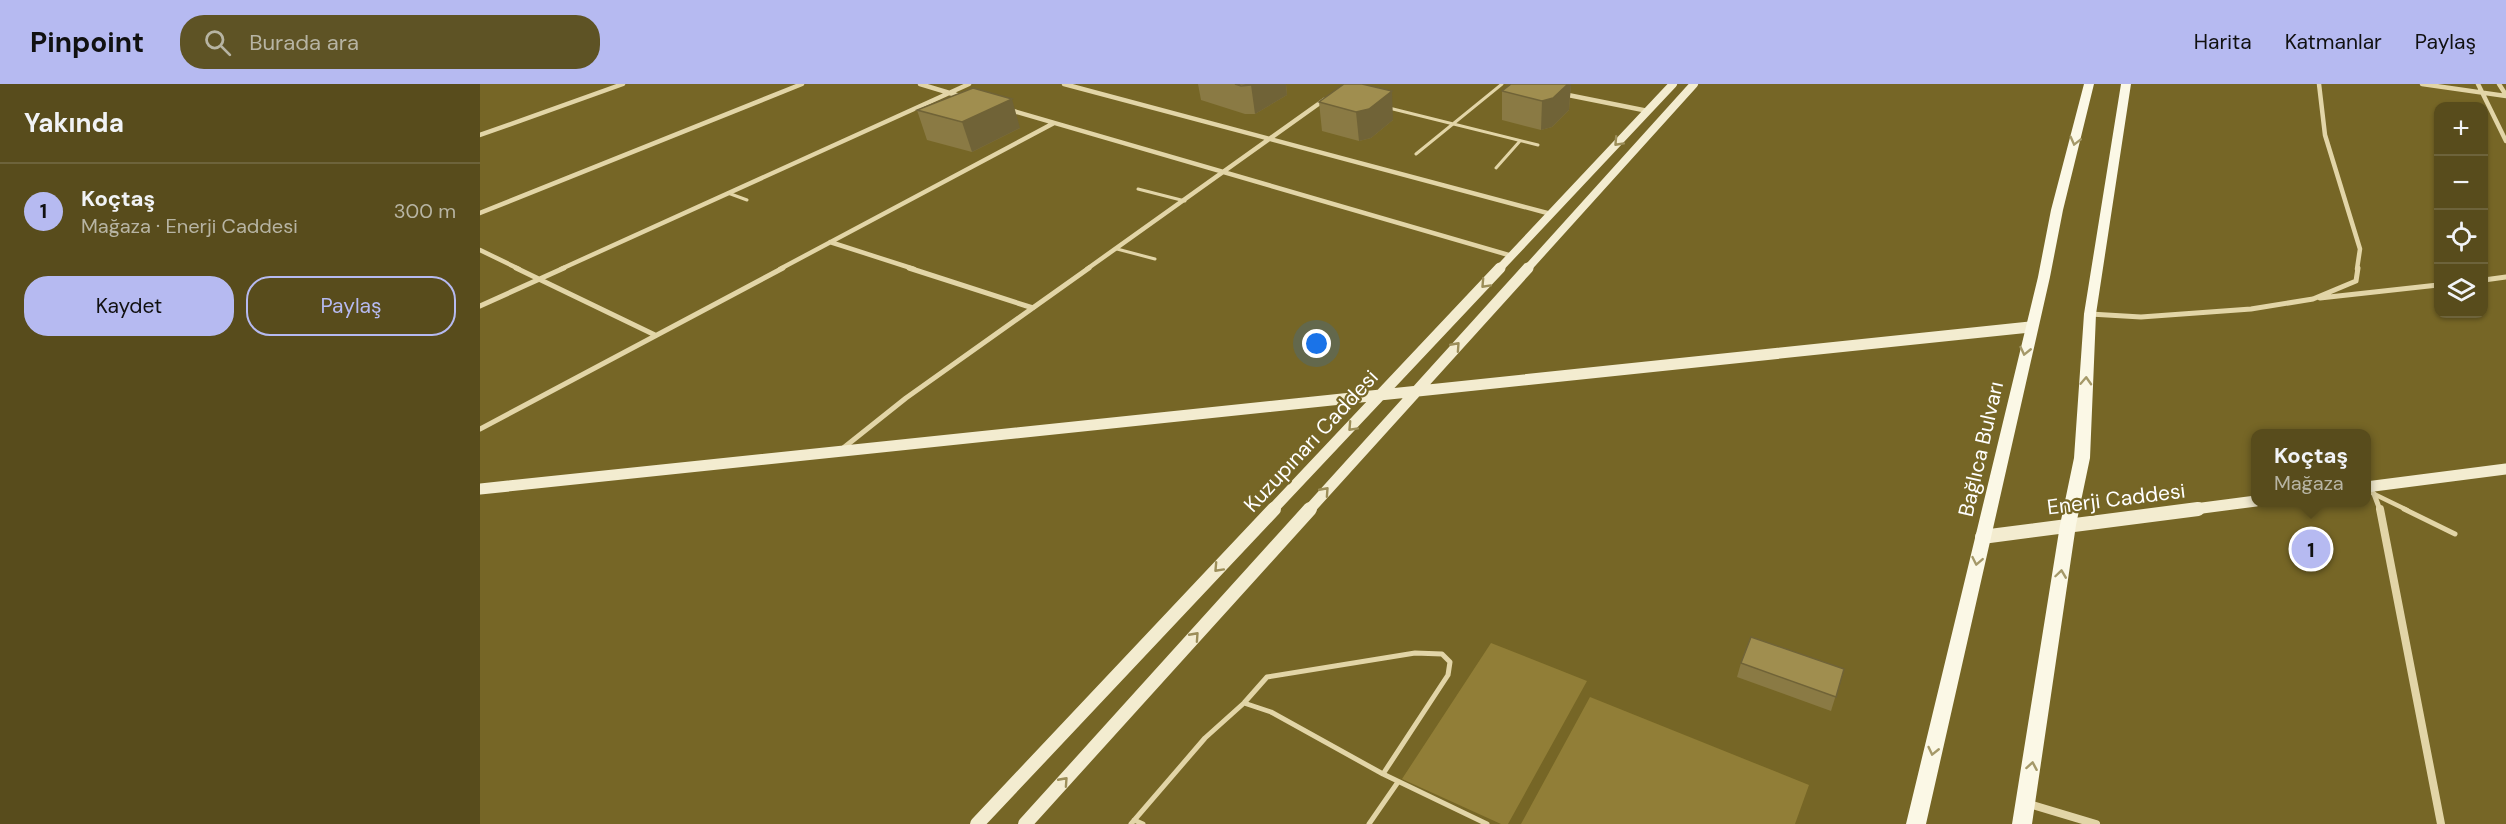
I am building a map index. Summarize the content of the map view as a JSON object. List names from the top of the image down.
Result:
{
  "streets": {
    "main road": ["Bağlıca Bulvarı"],
    "street": ["Kuzupınarı Caddesi", "Enerji Caddesi"]
  },
  "crossings": [
    ["Bağlıca Bulvarı", "Enerji Caddesi"]
  ],
  "page": {
    "header": "Pinpoint",
    "search": "Burada ara",
    "nav": ["Harita", "Katmanlar", "Paylaş"],
    "heading": "Yakında",
    "map_buttons": ["+", "−"],
    "list": [
      {
        "mark": "1",
        "name": "Koçtaş",
        "note": "Mağaza · Enerji Caddesi",
        "value": "300 m"
      }
    ],
    "buttons": ["Kaydet", "Paylaş"],
    "popup": ["Koçtaş", "Mağaza"],
    "pins": "1"
  }
}
